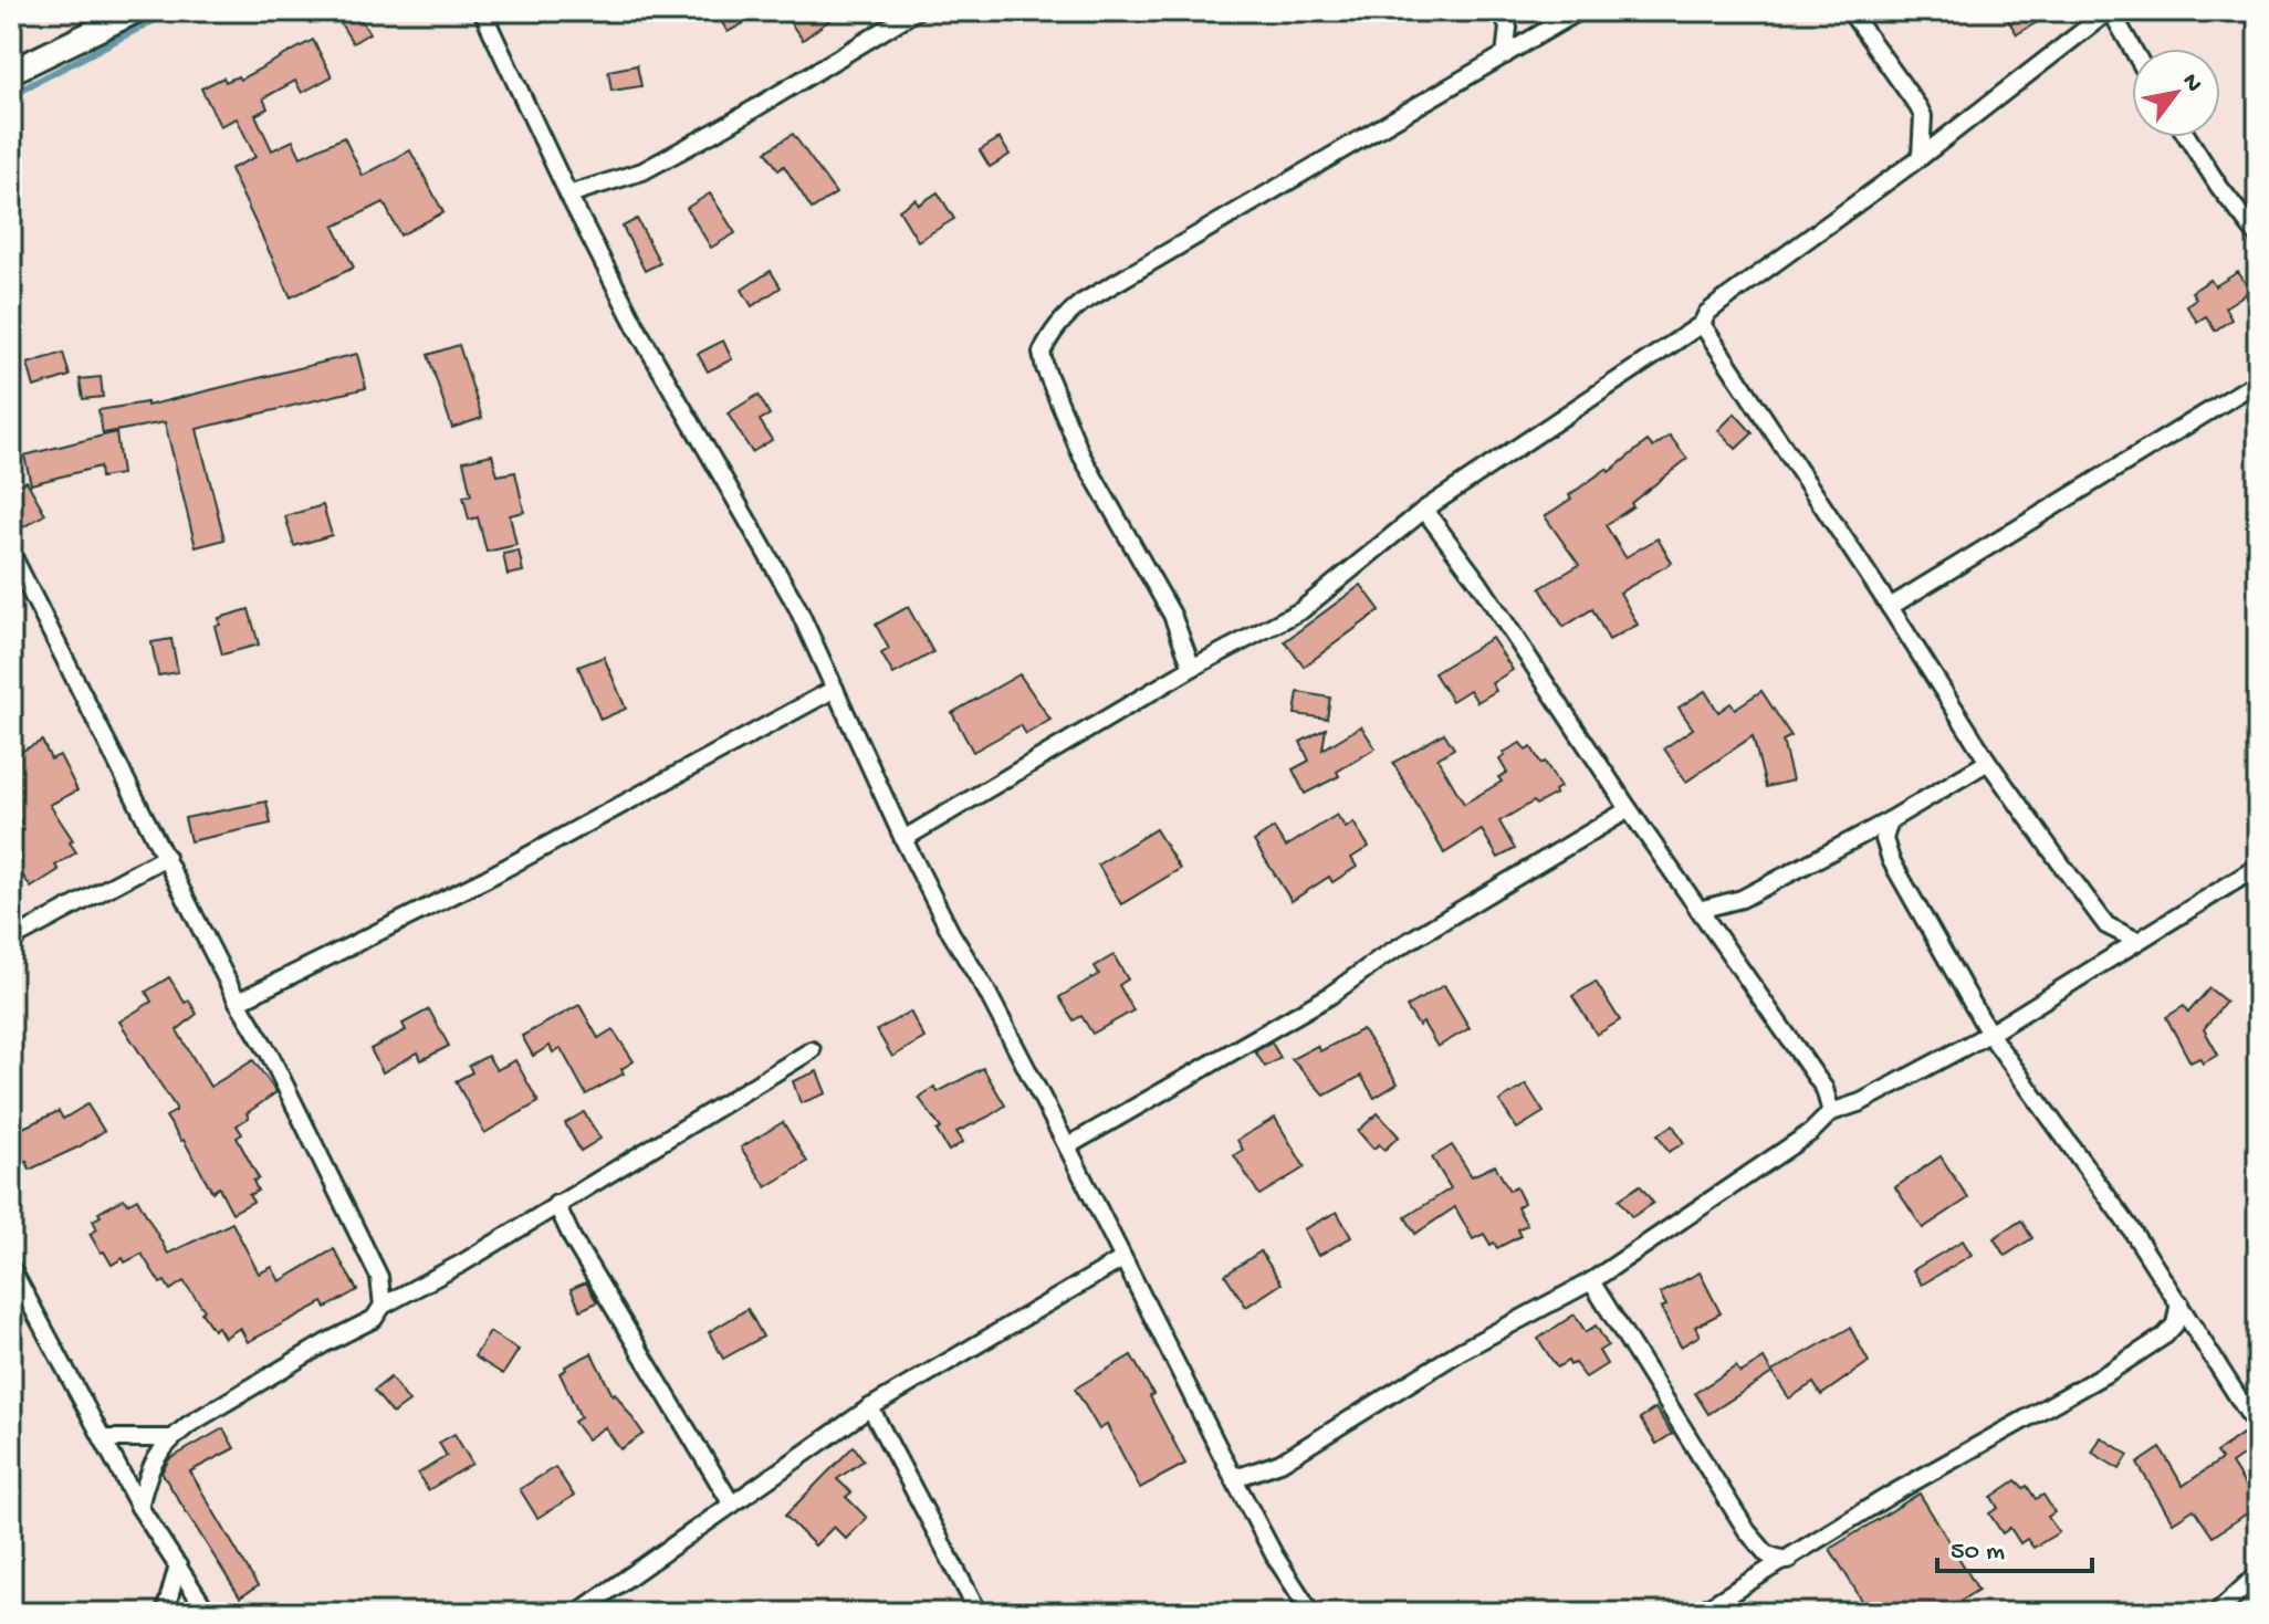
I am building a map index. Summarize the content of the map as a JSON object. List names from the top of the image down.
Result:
{
  "scale_bar": "50 m",
  "north": "top right"
}
